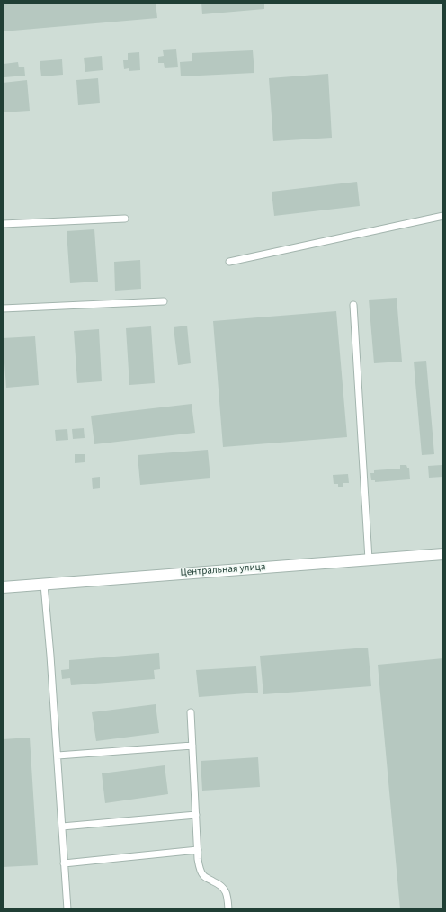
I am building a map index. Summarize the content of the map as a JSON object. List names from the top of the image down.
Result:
{
  "streets": {
    "street": ["Центральная улица"]
  }
}
